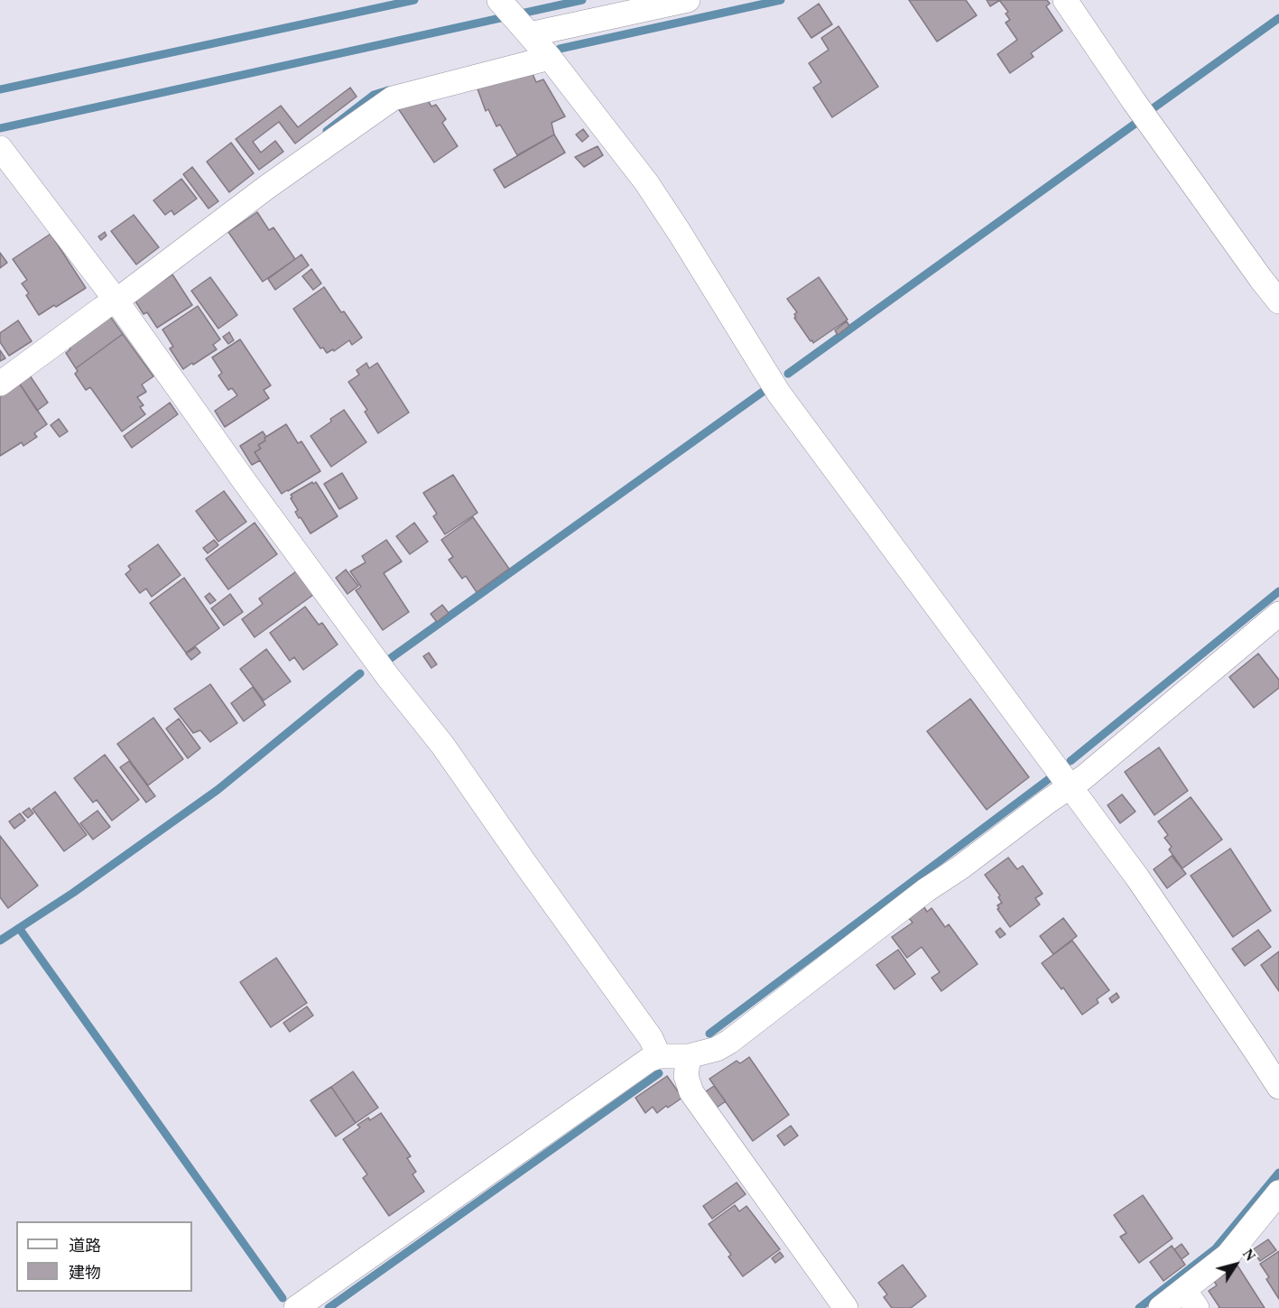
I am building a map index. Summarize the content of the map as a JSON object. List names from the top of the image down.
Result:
{
  "legend": ["道路", "建物"],
  "north": "top right"
}
